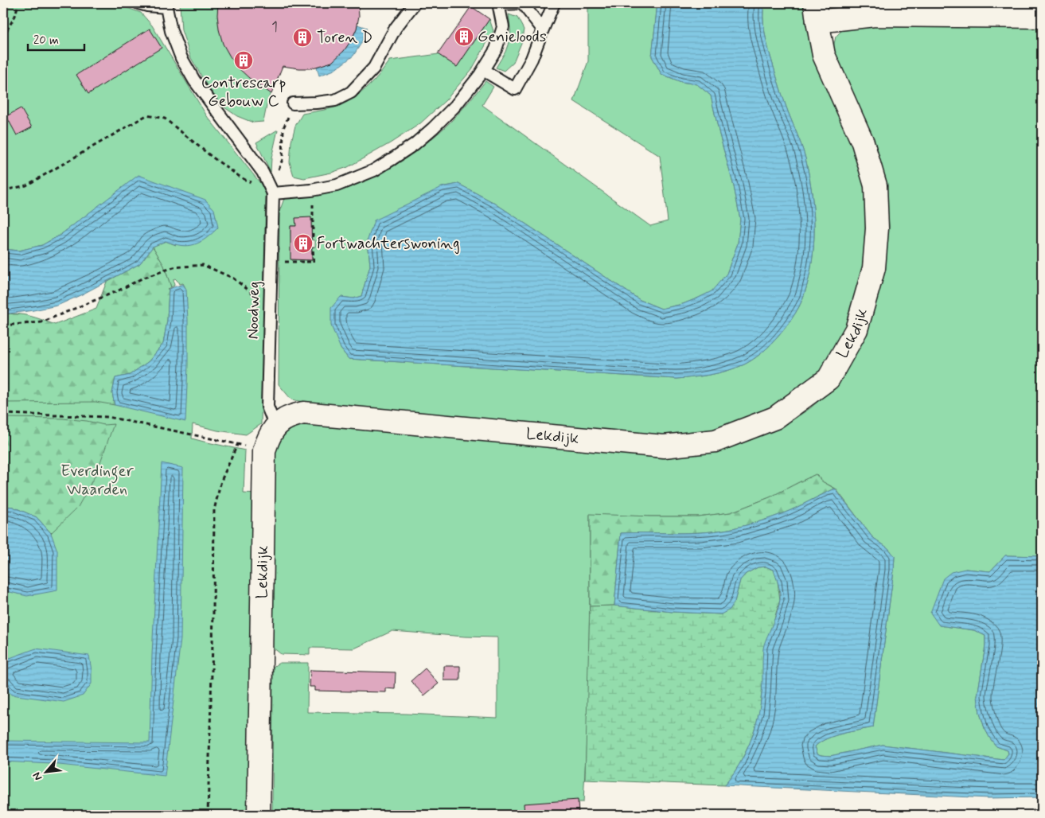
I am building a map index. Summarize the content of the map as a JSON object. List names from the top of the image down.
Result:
{
  "streets": {
    "street": ["Lekdijk"],
    "lane": ["Noodweg"]
  },
  "crossings": [
    ["Noodweg", "Lekdijk"]
  ],
  "parks": ["Everdinger Waarden"],
  "places": {
    "building": [
      "Genieloods",
      "Toren D",
      "Contrescarp Gebouw C",
      "Fortwachterswoning"
    ]
  },
  "house_numbers": ["1"],
  "scale_bar": "20 m",
  "north": "bottom left"
}
